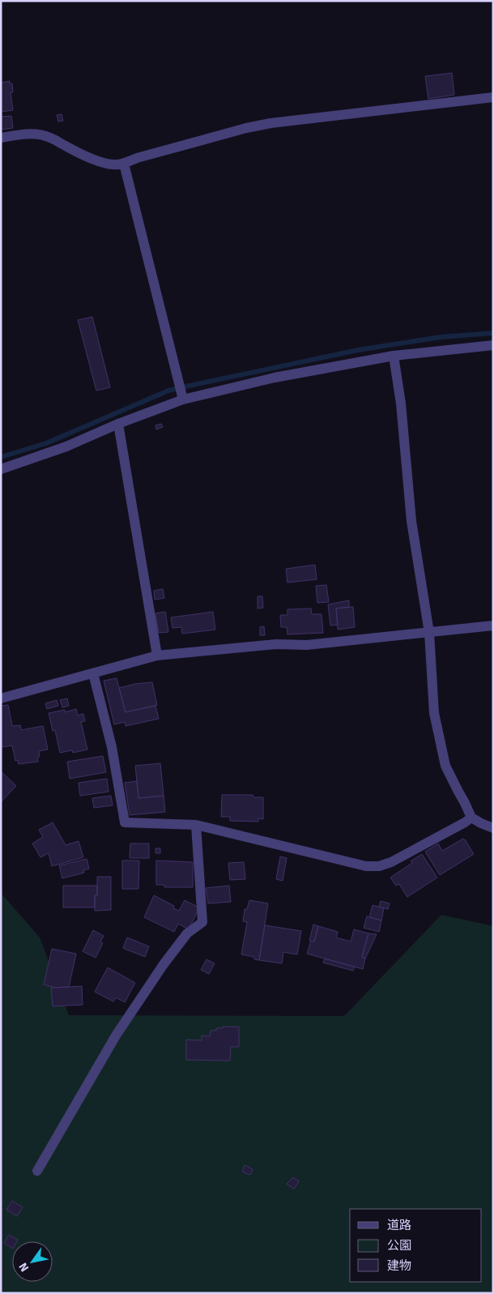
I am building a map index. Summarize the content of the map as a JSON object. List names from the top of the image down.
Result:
{
  "legend": ["道路", "公園", "建物"],
  "north": "bottom left"
}
